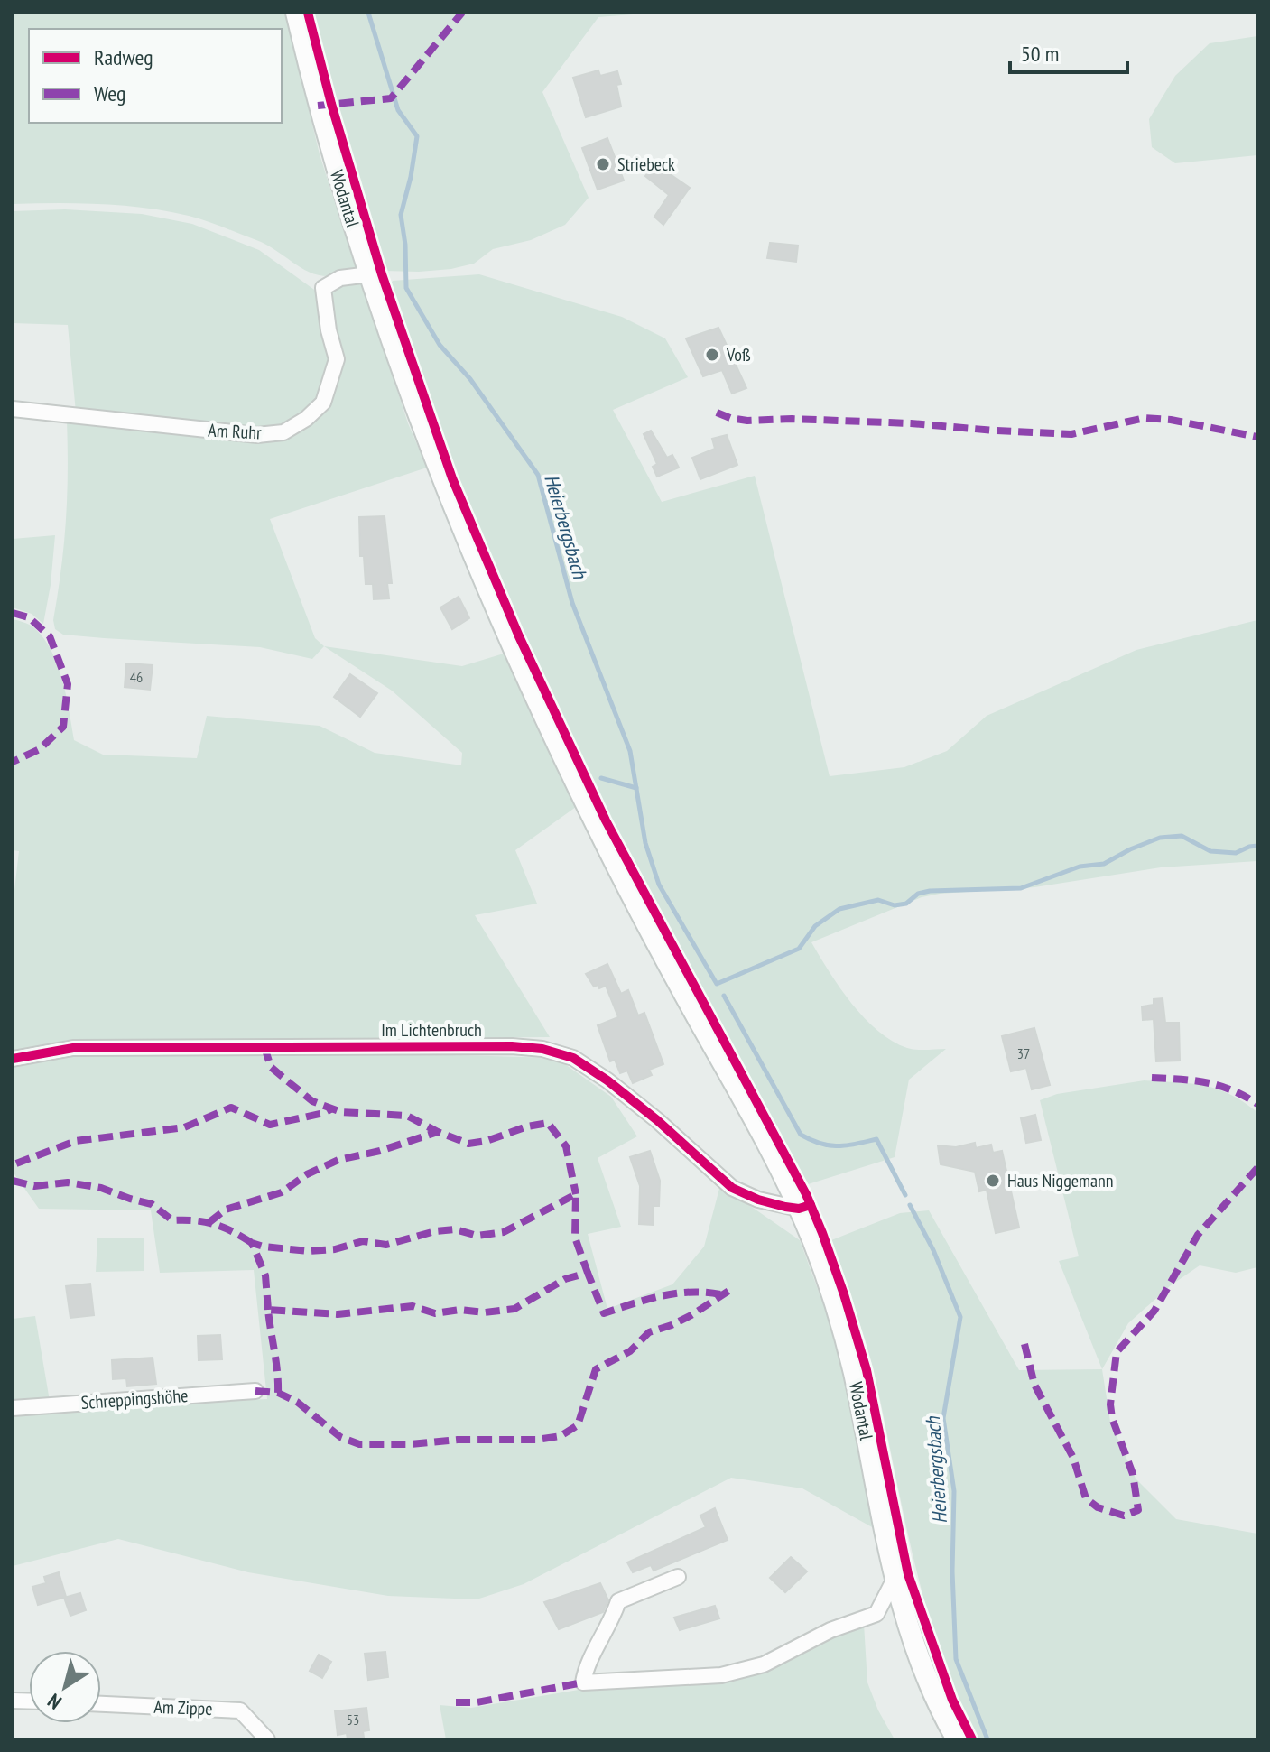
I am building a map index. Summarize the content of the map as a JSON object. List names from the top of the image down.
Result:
{
  "streets": {
    "main road": ["Wodantal"],
    "street": [
      "Am Ruhr",
      "Im Lichtenbruch",
      "Schreppingshöhe",
      "Am Zippe"
    ]
  },
  "crossings": [
    ["Wodantal", "Am Ruhr"],
    ["Wodantal", "Im Lichtenbruch"]
  ],
  "water": ["Heierbergsbach"],
  "places": ["Striebeck", "Voß", "Haus Niggemann"],
  "house_numbers": ["46", "37", "53"],
  "legend": ["Radweg", "Weg"],
  "scale_bar": "50 m",
  "north": "bottom left"
}
